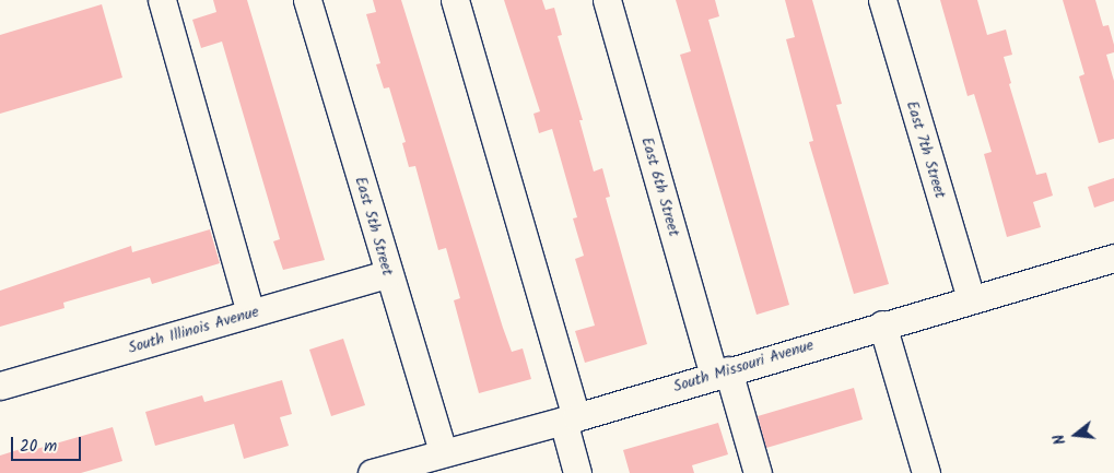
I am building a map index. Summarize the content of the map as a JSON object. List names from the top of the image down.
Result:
{
  "streets": {
    "street": [
      "East 7th Street",
      "East 6th Street",
      "East 5th Street",
      "South Illinois Avenue",
      "South Missouri Avenue"
    ]
  },
  "crossings": [
    ["East 7th Street", "South Missouri Avenue"],
    ["East 6th Street", "South Missouri Avenue"],
    ["East 5th Street", "South Illinois Avenue"],
    ["East 5th Street", "South Missouri Avenue"]
  ],
  "scale_bar": "20 m",
  "north": "left"
}
